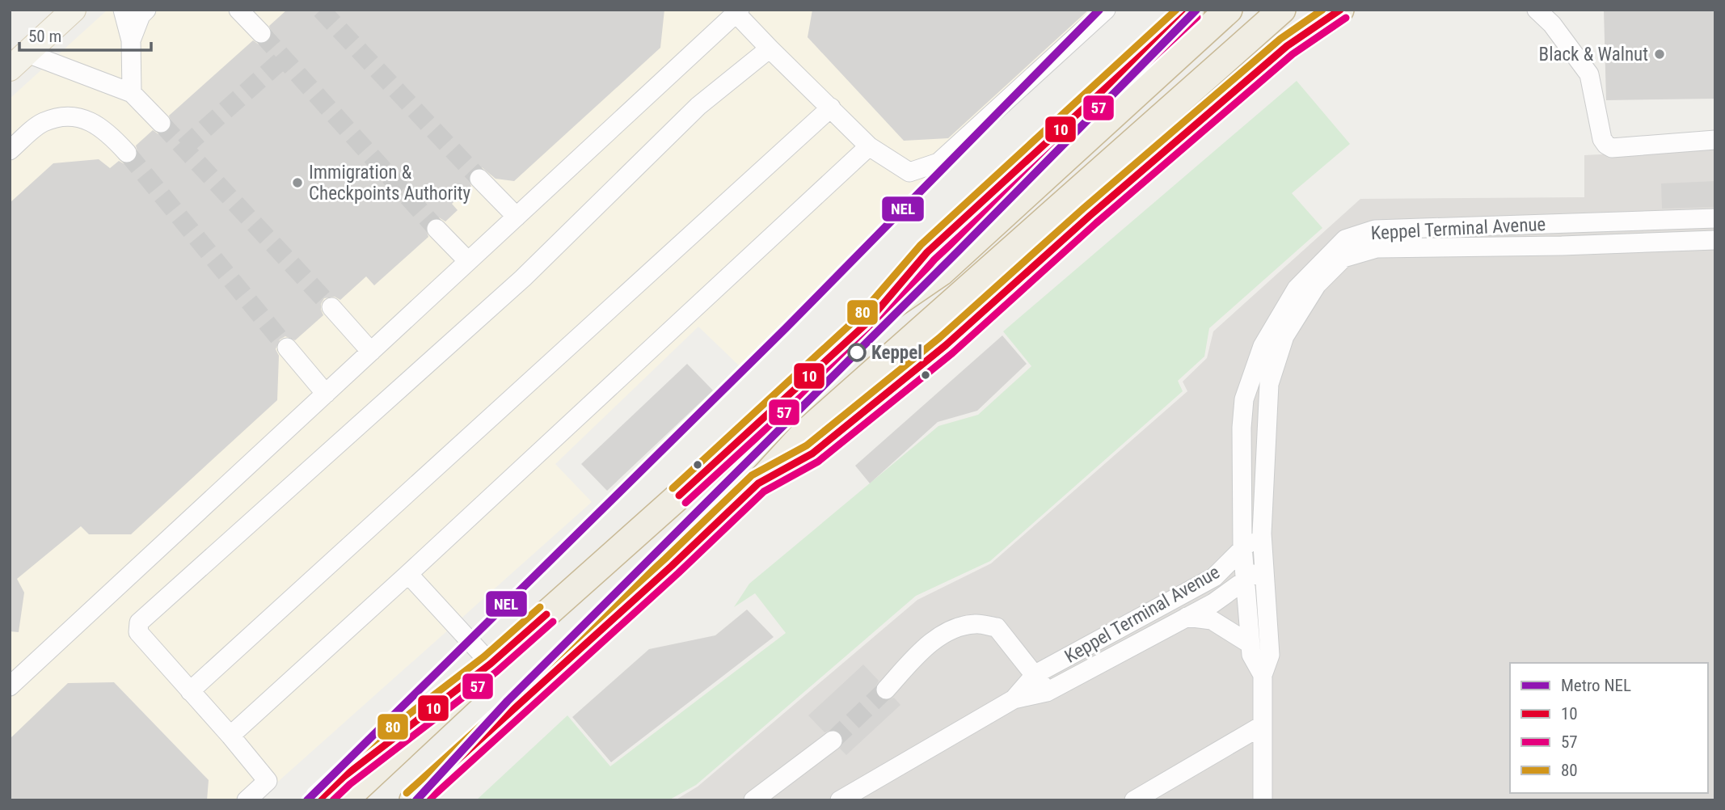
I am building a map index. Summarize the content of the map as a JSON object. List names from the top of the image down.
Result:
{
  "streets": {
    "lane": ["Keppel Terminal Avenue"]
  },
  "places": ["Black & Walnut", "Immigration & Checkpoints Authority", "Keppel"],
  "lines": [
    "metro line NEL",
    "transit line 10",
    "transit line 80",
    "transit line 57"
  ],
  "legend": [
    "Metro NEL",
    "10",
    "57",
    "80"
  ],
  "scale_bar": "50 m"
}
